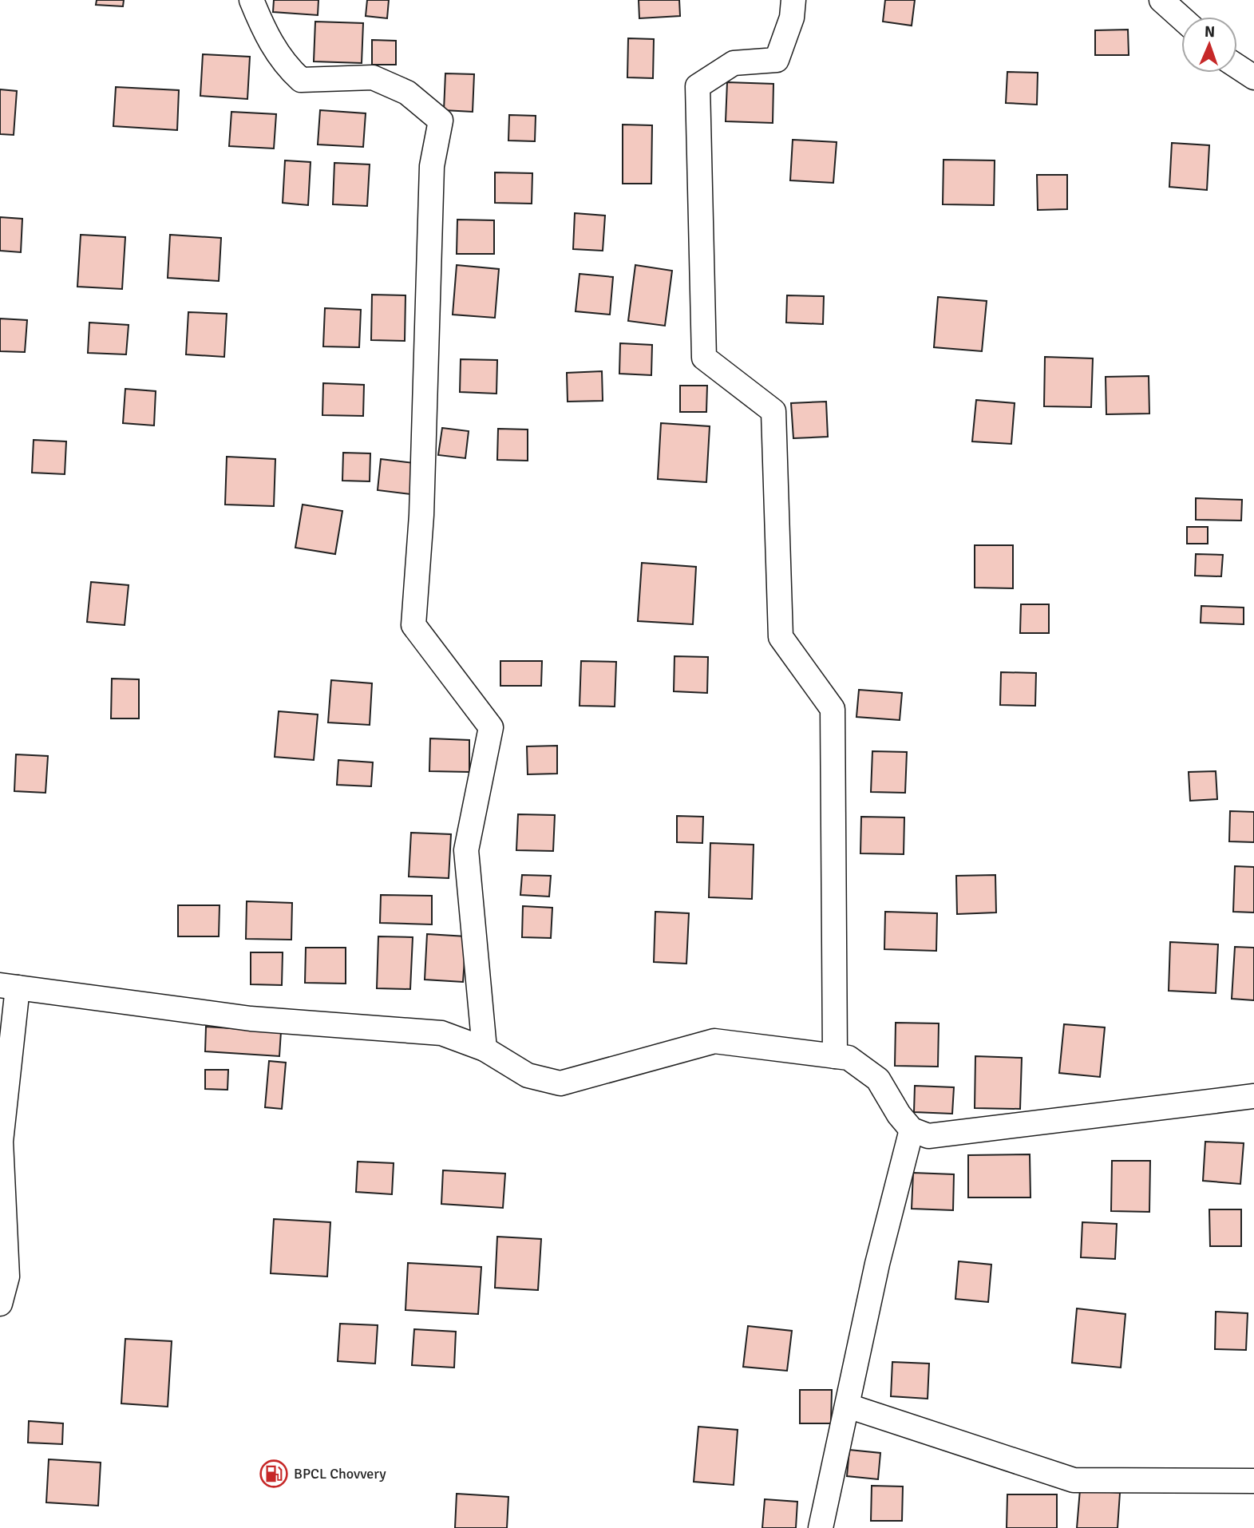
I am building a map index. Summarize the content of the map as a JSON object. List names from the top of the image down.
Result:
{
  "places": {
    "fuel station": ["BPCL Chovvery"]
  },
  "north": "top"
}
